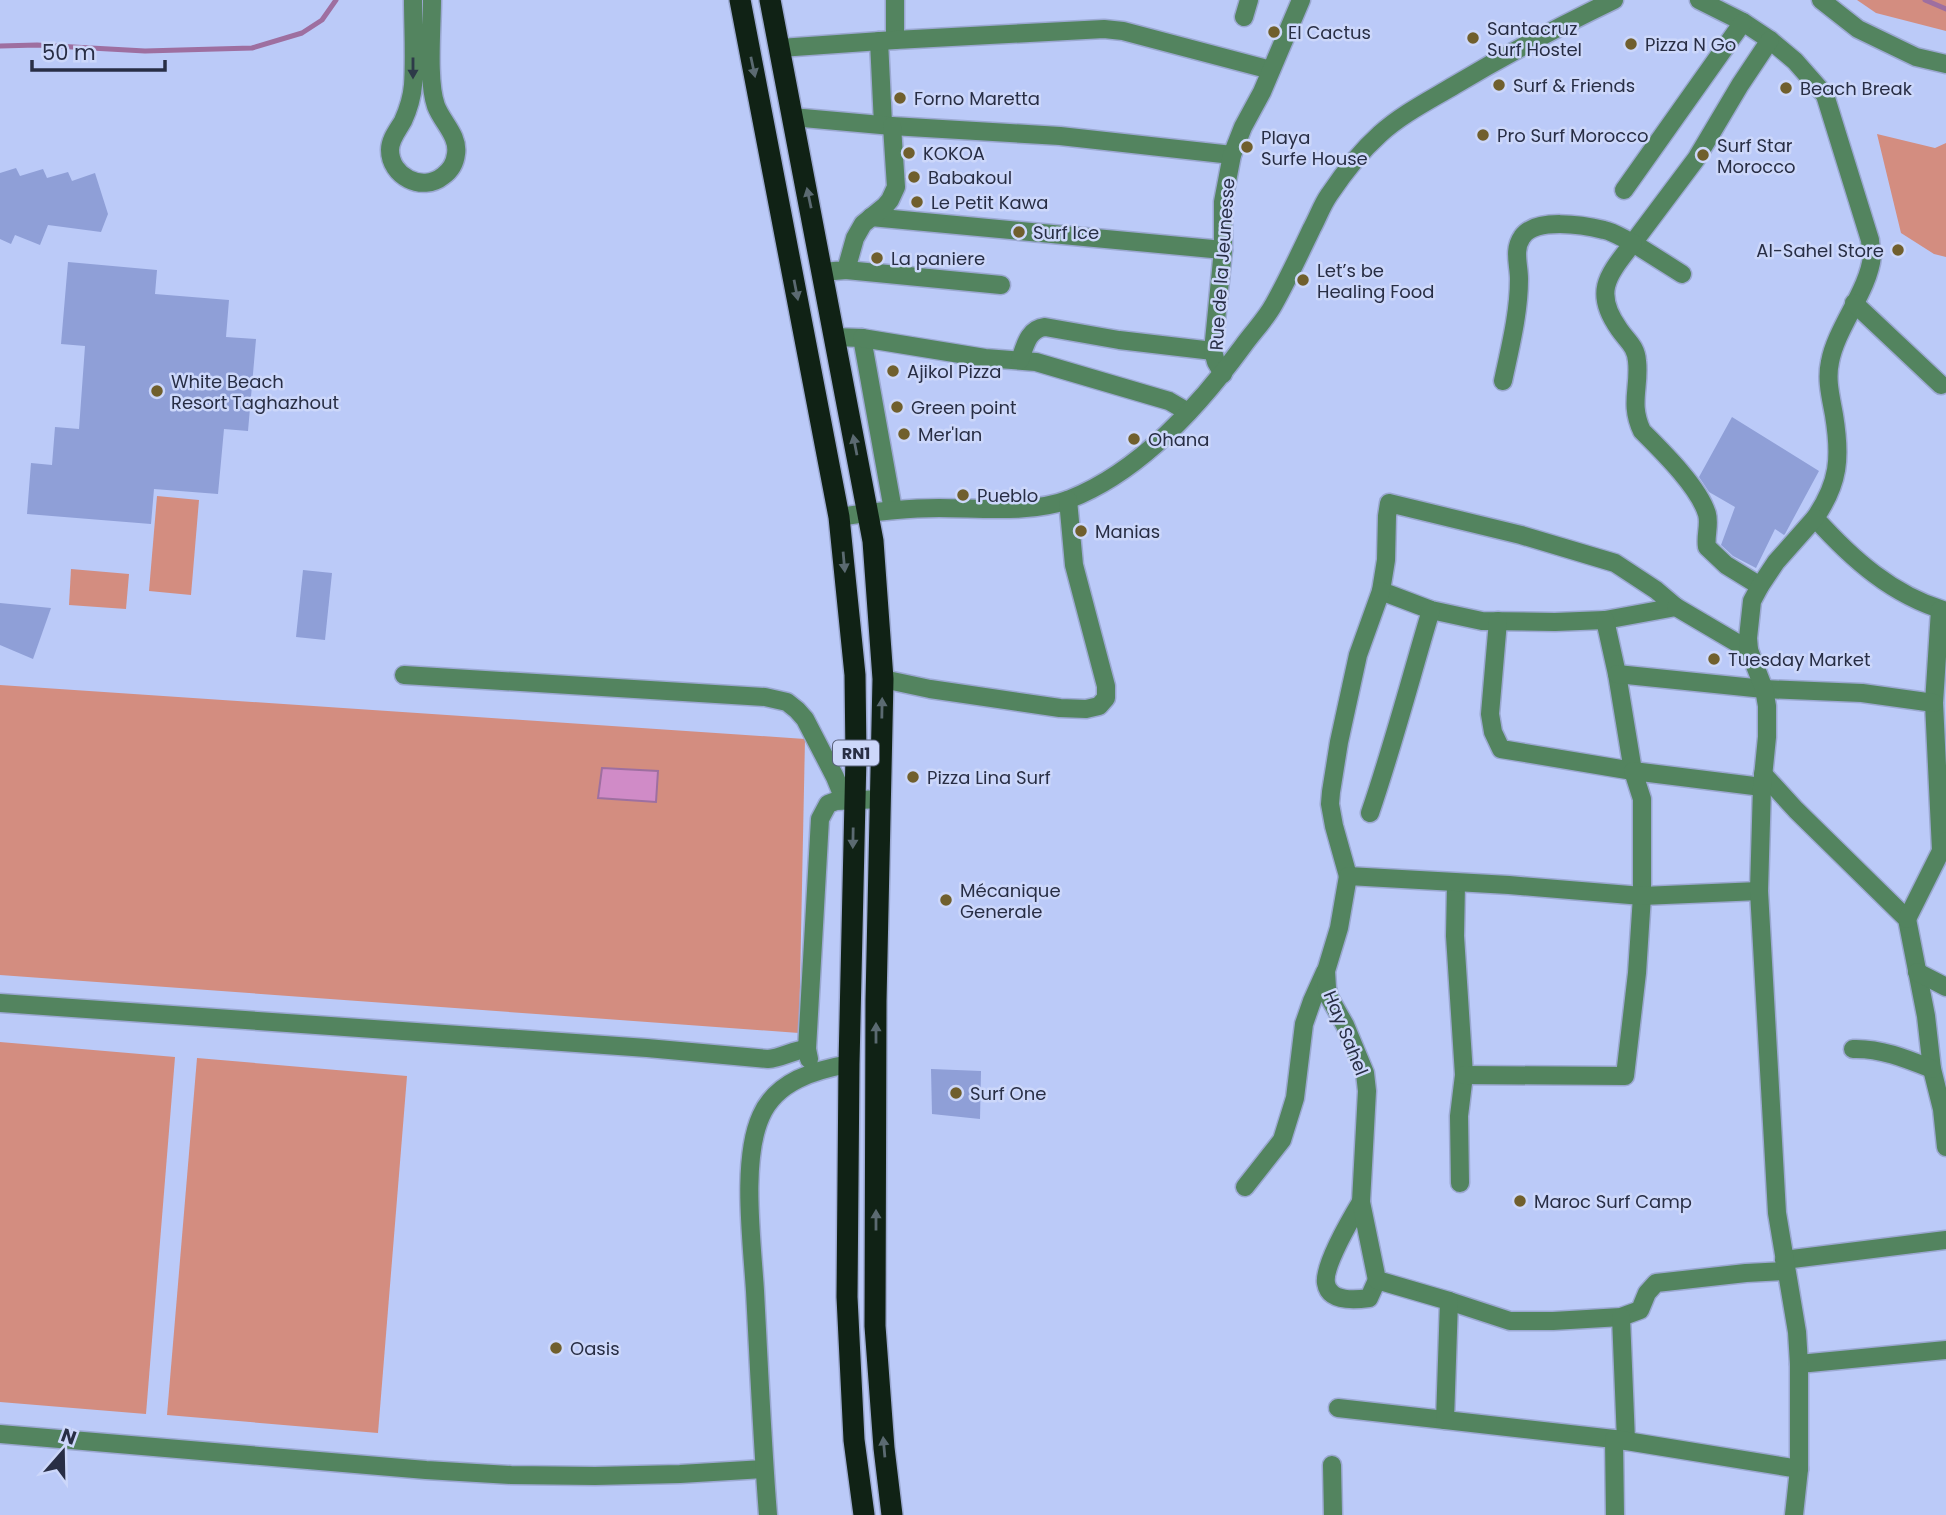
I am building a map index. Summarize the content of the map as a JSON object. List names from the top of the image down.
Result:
{
  "streets": {
    "highway": ["RN1"],
    "street": ["Rue de la Jeunesse", "Hay Sahel"]
  },
  "places": [
    "El Cactus",
    "Santacruz Surf Hostel",
    "Pizza N Go",
    "Surf & Friends",
    "Beach Break",
    "Forno Maretta",
    "Pro Surf Morocco",
    "Playa Surfe House",
    "KOKOA",
    "Surf Star Morocco",
    "Babakoul",
    "Le Petit Kawa",
    "Surf Ice",
    "Al-Sahel Store",
    "La paniere",
    "Let’s be Healing Food",
    "Ajikol Pizza",
    "White Beach Resort Taghazhout",
    "Green point",
    "Mer'lan",
    "Ohana",
    "Pueblo",
    "Manias",
    "Tuesday Market",
    "Pizza Lina Surf",
    "Mécanique Generale",
    "Surf One",
    "Maroc Surf Camp",
    "Oasis"
  ],
  "scale_bar": "50 m",
  "north": "top"
}
